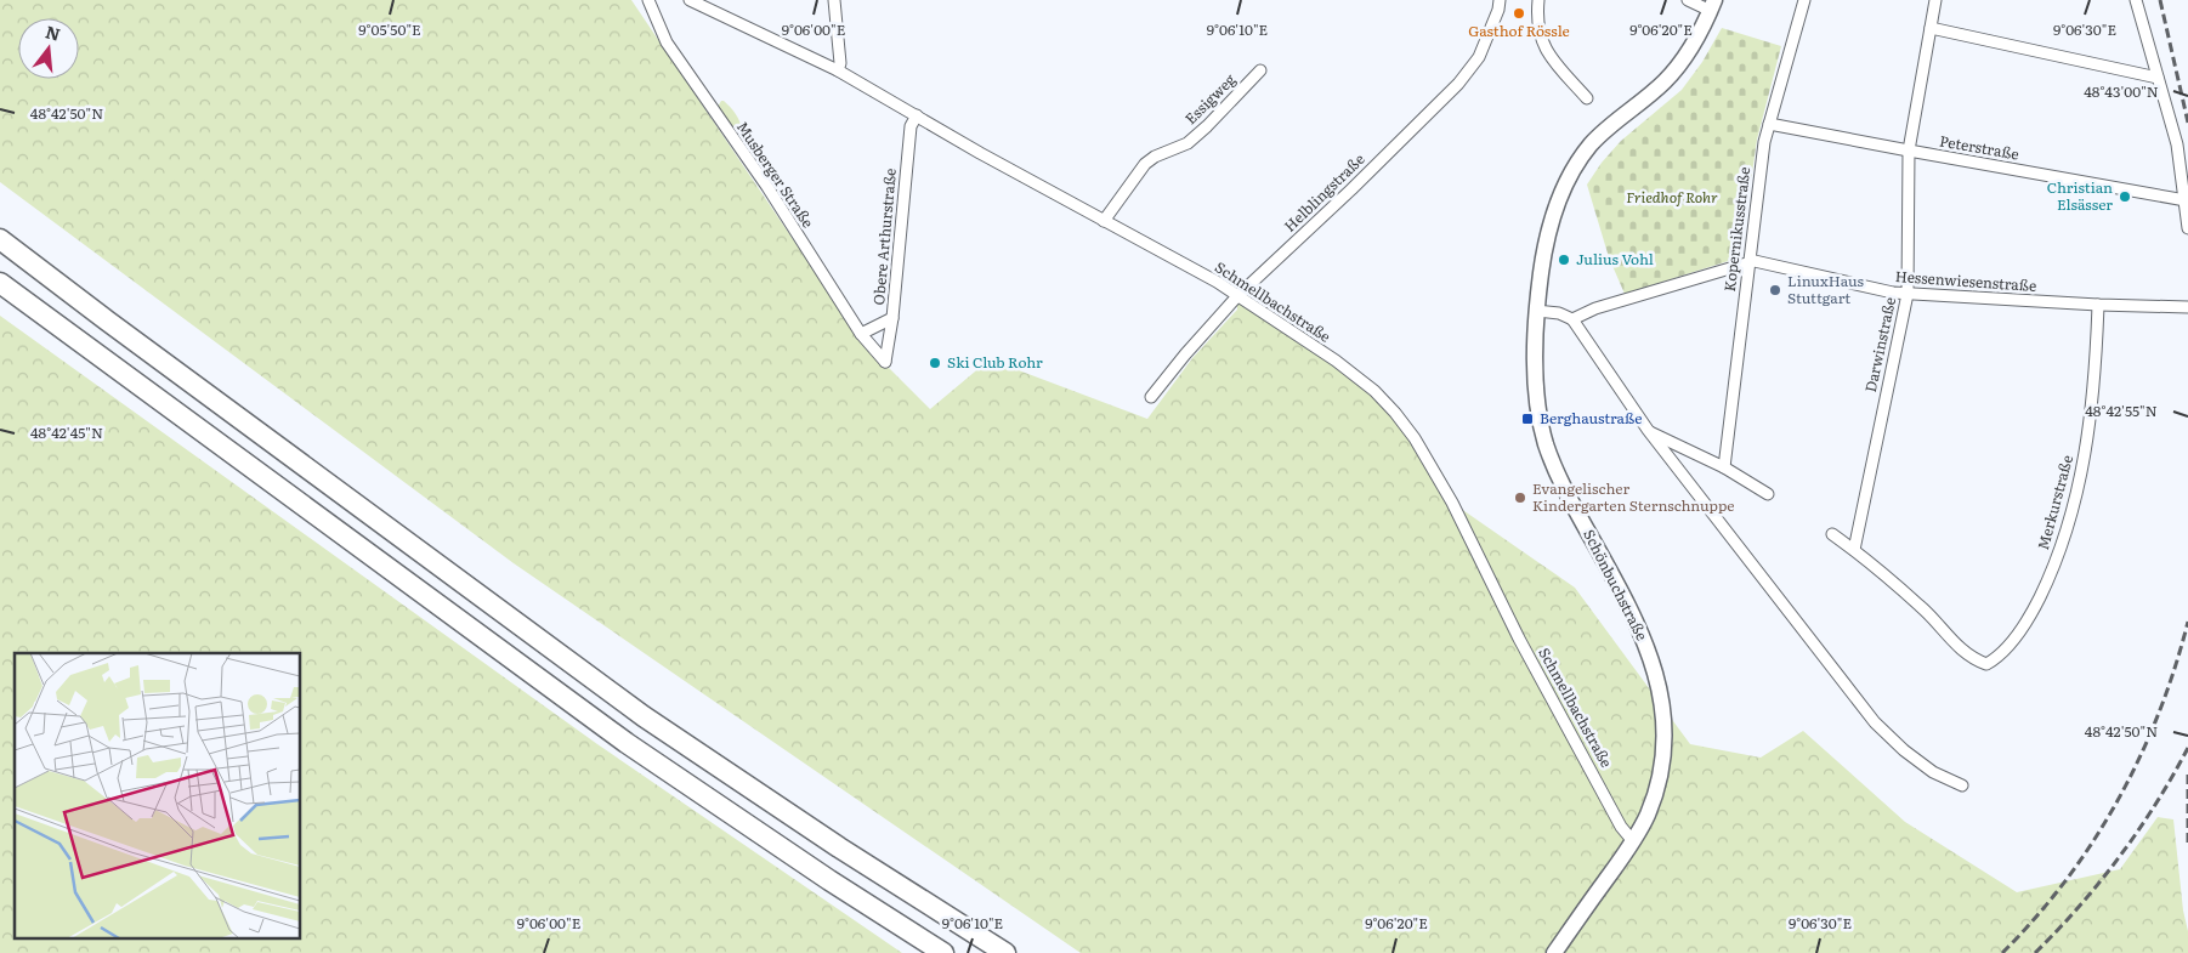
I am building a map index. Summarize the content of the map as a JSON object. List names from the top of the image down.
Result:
{
  "streets": {
    "main road": ["Schönbuchstraße"],
    "street": [
      "Essigweg",
      "Peterstraße",
      "Musberger Straße",
      "Helblingstraße",
      "Kopernikusstraße",
      "Obere Arthurstraße",
      "Hessenwiesenstraße",
      "Schmellbachstraße",
      "Darwinstraße",
      "Merkurstraße"
    ]
  },
  "crossings": [
    ["Essigweg", "Schmellbachstraße"],
    ["Peterstraße", "Kopernikusstraße"],
    ["Peterstraße", "Darwinstraße"],
    ["Musberger Straße", "Obere Arthurstraße"],
    ["Helblingstraße", "Schmellbachstraße"],
    ["Kopernikusstraße", "Hessenwiesenstraße"],
    ["Obere Arthurstraße", "Schmellbachstraße"],
    ["Hessenwiesenstraße", "Darwinstraße"],
    ["Hessenwiesenstraße", "Merkurstraße"],
    ["Schmellbachstraße", "Schönbuchstraße"],
    ["Darwinstraße", "Merkurstraße"]
  ],
  "parks": ["Friedhof Rohr"],
  "places": {
    "other": [
      "Gasthof Rössle",
      "Christian Elsässer",
      "Julius Vohl",
      "LinuxHaus Stuttgart",
      "Ski Club Rohr",
      "Evangelischer Kindergarten Sternschnuppe"
    ],
    "transit": ["Berghaustraße"]
  },
  "north": "top",
  "coordinates": [
    "9°05'50\"E",
    "9°06'00\"E",
    "9°06'10\"E",
    "9°06'20\"E",
    "9°06'30\"E",
    "48°43'00\"N",
    "48°42'50\"N",
    "48°42'55\"N",
    "48°42'45\"N"
  ]
}
